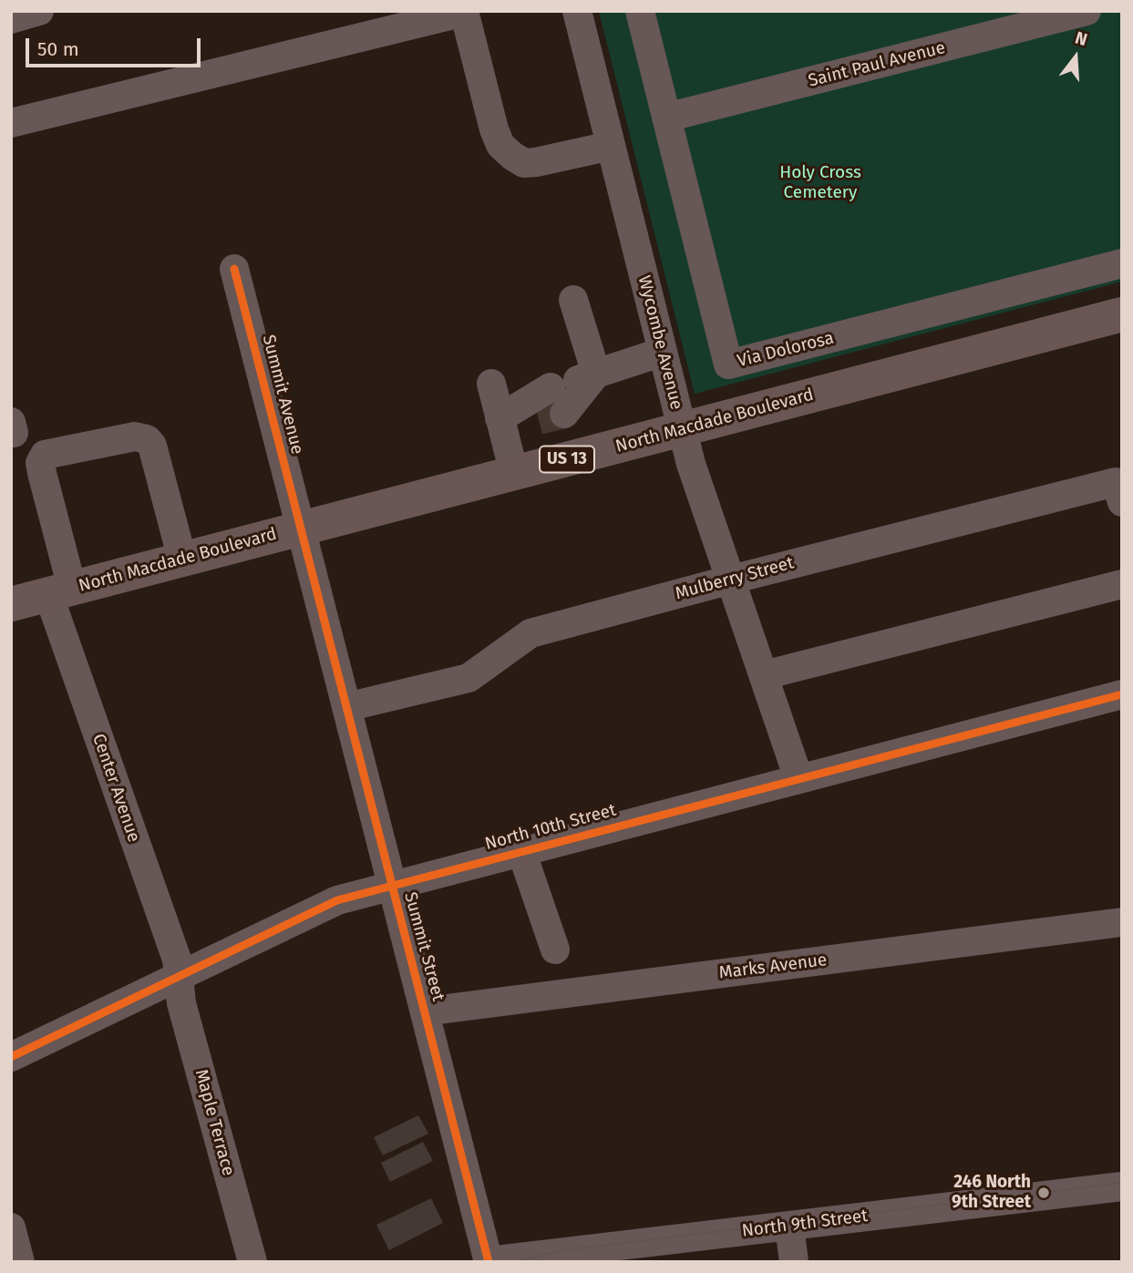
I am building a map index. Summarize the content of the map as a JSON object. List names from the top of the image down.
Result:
{
  "streets": {
    "main road": ["North Macdade Boulevard", "US 13"],
    "street": [
      "Saint Paul Avenue",
      "Wycombe Avenue",
      "Via Dolorosa",
      "Summit Avenue",
      "Mulberry Street",
      "Center Avenue",
      "North 10th Street",
      "Summit Street",
      "Marks Avenue",
      "Maple Terrace",
      "North 9th Street"
    ]
  },
  "crossings": [
    ["Saint Paul Avenue", "Via Dolorosa"],
    ["Wycombe Avenue", "North Macdade Boulevard"],
    ["Wycombe Avenue", "Mulberry Street"],
    ["Wycombe Avenue", "North 10th Street"],
    ["Summit Avenue", "North Macdade Boulevard"],
    ["Summit Avenue", "Summit Street"],
    ["North Macdade Boulevard", "Center Avenue"],
    ["North Macdade Boulevard", "Summit Street"],
    ["Mulberry Street", "Summit Street"],
    ["Center Avenue", "North 10th Street"],
    ["Center Avenue", "Maple Terrace"],
    ["North 10th Street", "Summit Street"],
    ["North 10th Street", "Maple Terrace"],
    ["Summit Street", "Marks Avenue"],
    ["Summit Street", "North 9th Street"]
  ],
  "parks": ["Holy Cross Cemetery"],
  "places": ["246 North 9th Street"],
  "scale_bar": "50 m",
  "north": "top"
}
